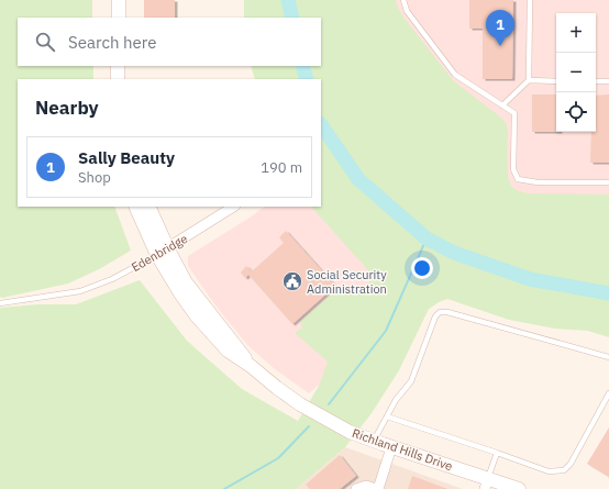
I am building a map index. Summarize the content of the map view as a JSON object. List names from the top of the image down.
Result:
{
  "streets": {
    "street": ["Edenbridge", "Richland Hills Drive"]
  },
  "crossings": [
    ["Edenbridge", "Richland Hills Drive"]
  ],
  "places": {
    "public building": ["Social Security Administration"]
  },
  "page": {
    "pins": "1",
    "map_buttons": ["+", "−"],
    "search": "Search here",
    "heading": "Nearby",
    "list": [
      {
        "mark": "1",
        "name": "Sally Beauty",
        "note": "Shop",
        "value": "190 m"
      }
    ]
  }
}
